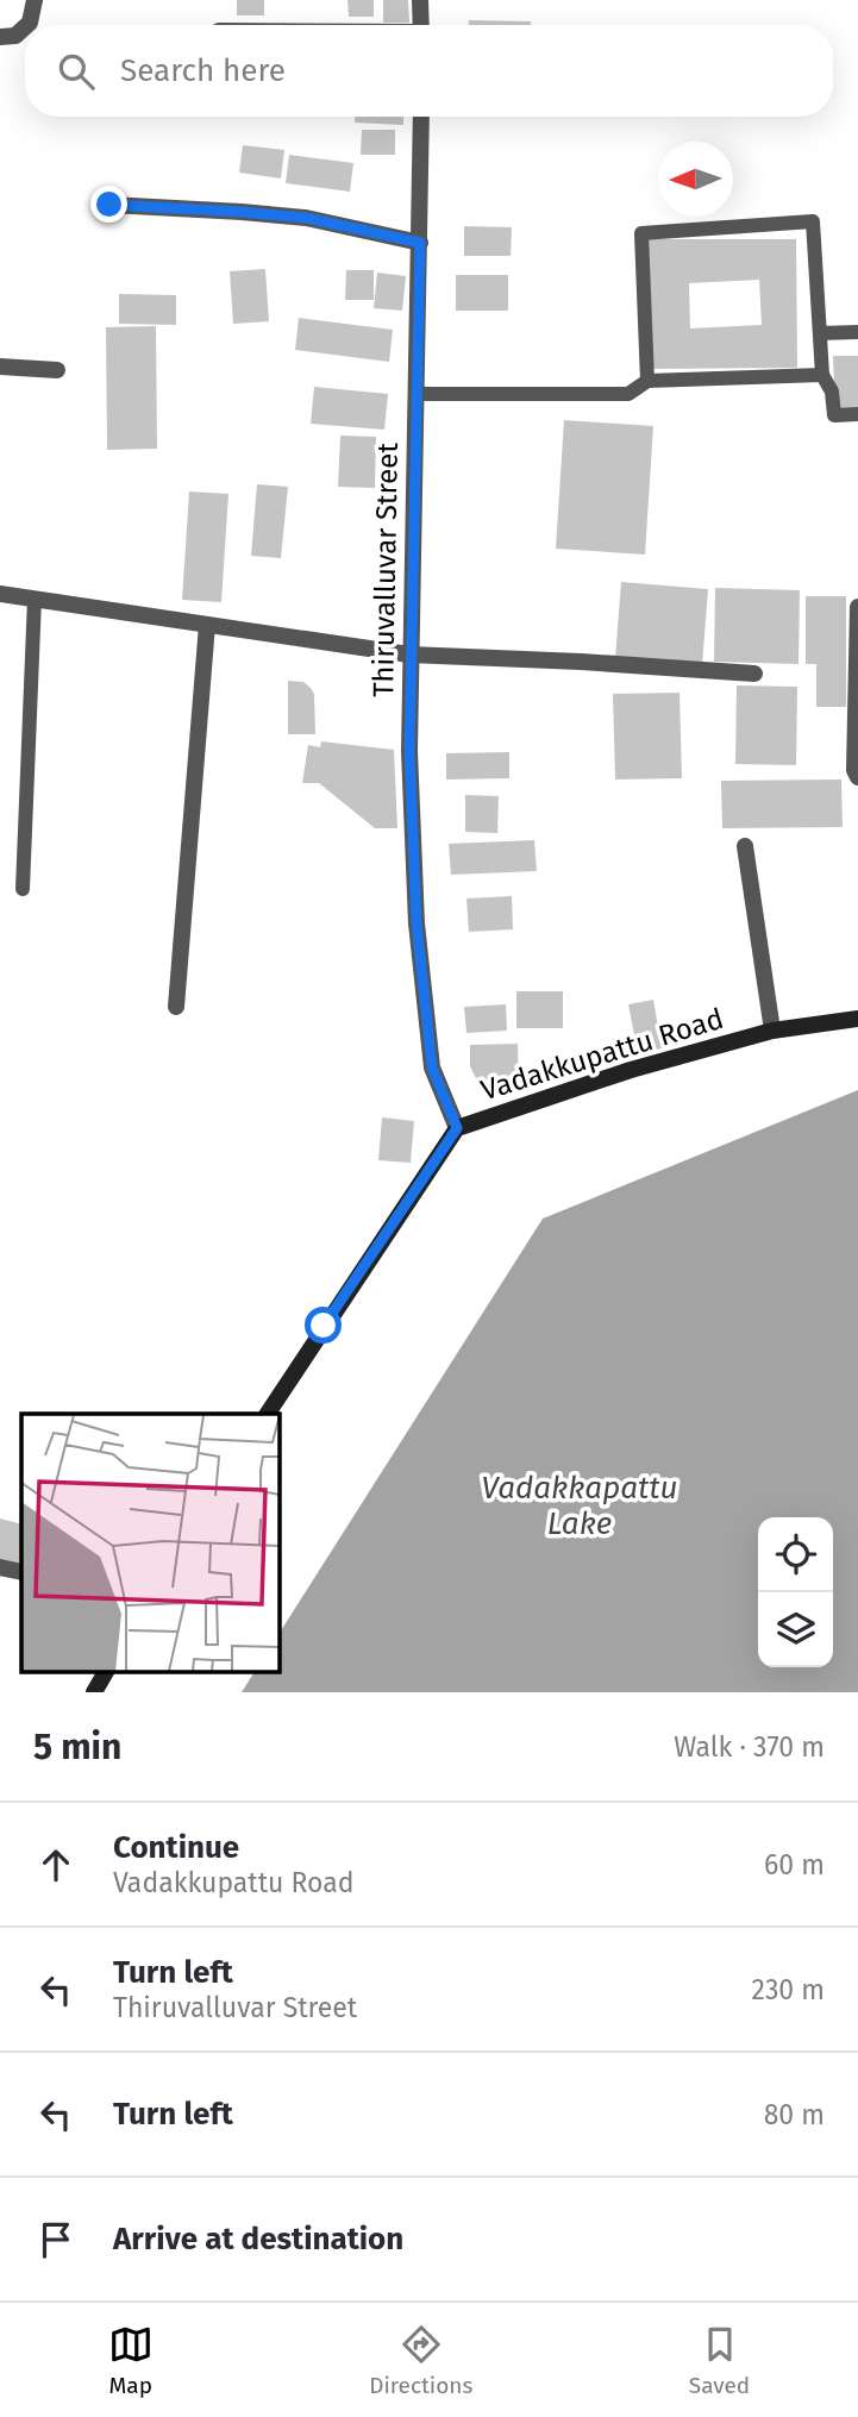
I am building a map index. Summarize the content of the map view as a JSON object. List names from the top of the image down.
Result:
{
  "streets": {
    "street": ["Thiruvalluvar Street", "Vadakkupattu Road"]
  },
  "crossings": [
    ["Thiruvalluvar Street", "Vadakkupattu Road"]
  ],
  "water": ["Vadakkapattu Lake"],
  "north": "left",
  "page": {
    "search": "Search here",
    "heading": ["5 min", "Walk · 370 m"],
    "list": [
      ["Continue", "Vadakkupattu Road", "60 m"],
      ["Turn left", "Thiruvalluvar Street", "230 m"],
      ["Turn left", "80 m"],
      "Arrive at destination"
    ],
    "nav": ["Map", "Directions", "Saved"]
  }
}
